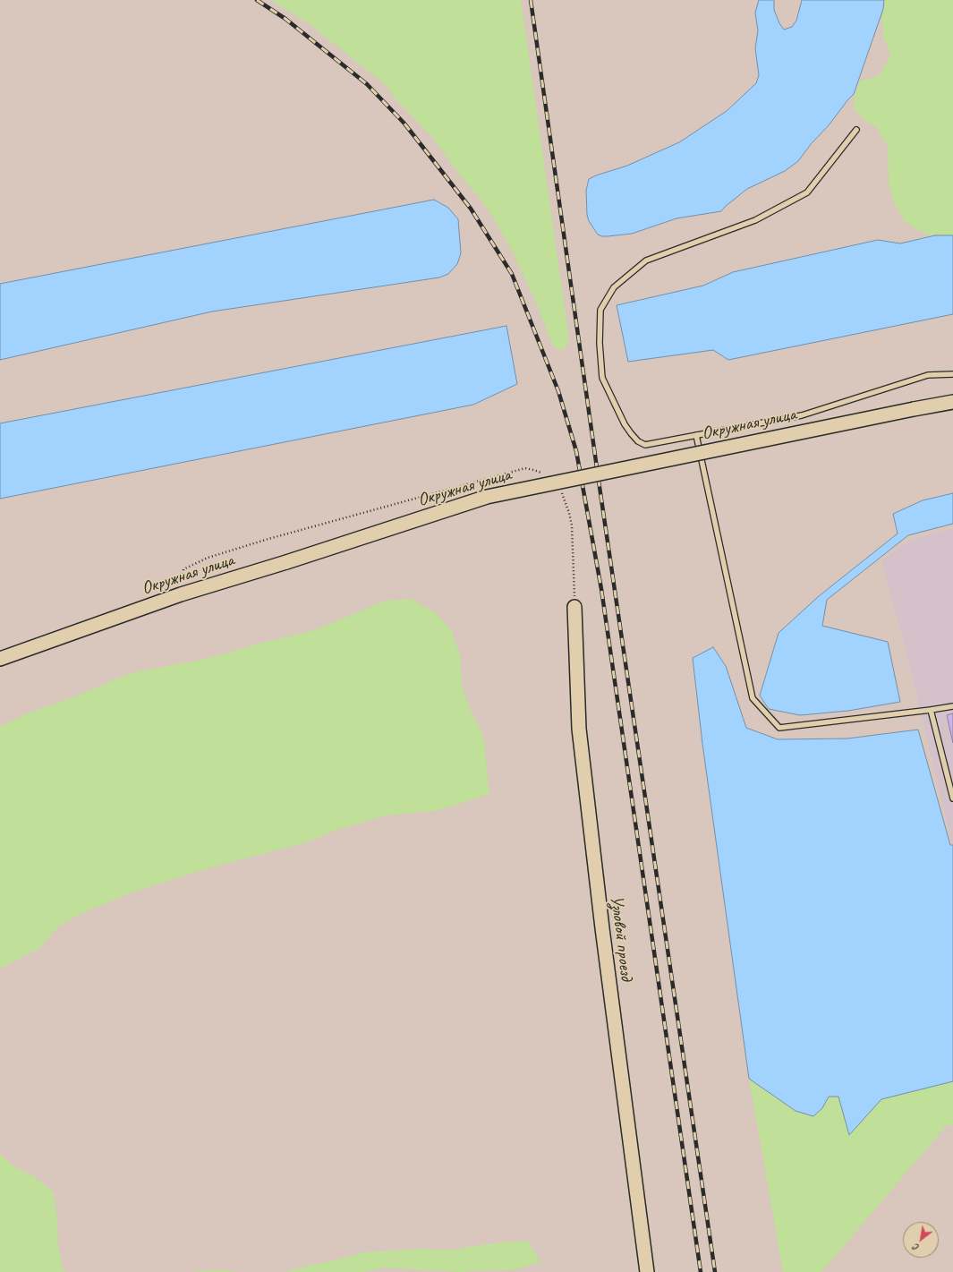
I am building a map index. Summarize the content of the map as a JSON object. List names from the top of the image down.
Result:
{
  "streets": {
    "main road": ["Окружная улица", "Узловой проезд"]
  },
  "north": "bottom left"
}
